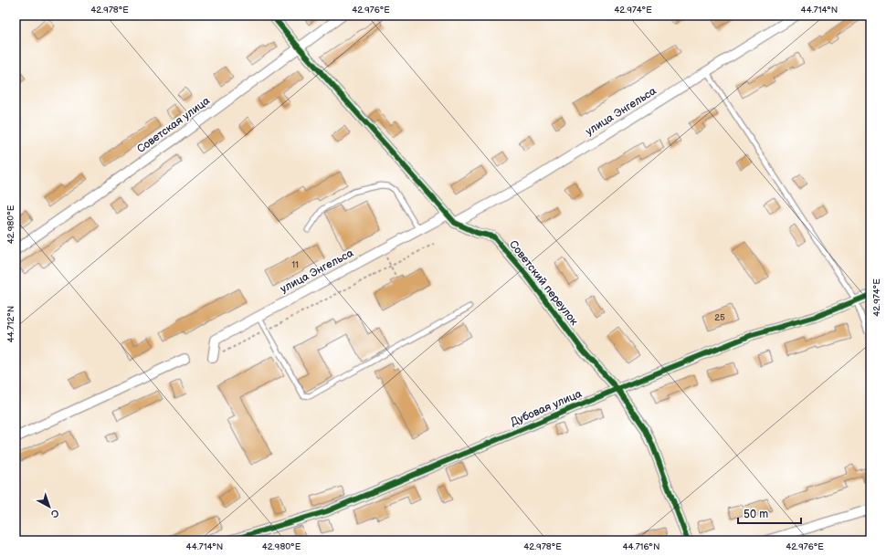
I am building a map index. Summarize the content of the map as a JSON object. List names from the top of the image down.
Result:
{
  "streets": {
    "street": [
      "улица Энгельса",
      "Советская улица",
      "Советский переулок",
      "Дубовая улица"
    ]
  },
  "crossings": [
    ["улица Энгельса", "Советский переулок"],
    ["Советская улица", "Советский переулок"],
    ["Советский переулок", "Дубовая улица"]
  ],
  "house_numbers": ["11", "25"],
  "scale_bar": "50 m",
  "north": "bottom right",
  "coordinates": [
    "42.978°E",
    "42.976°E",
    "42.974°E",
    "44.714°N",
    "42.980°E",
    "44.712°N",
    "44.716°N"
  ]
}
